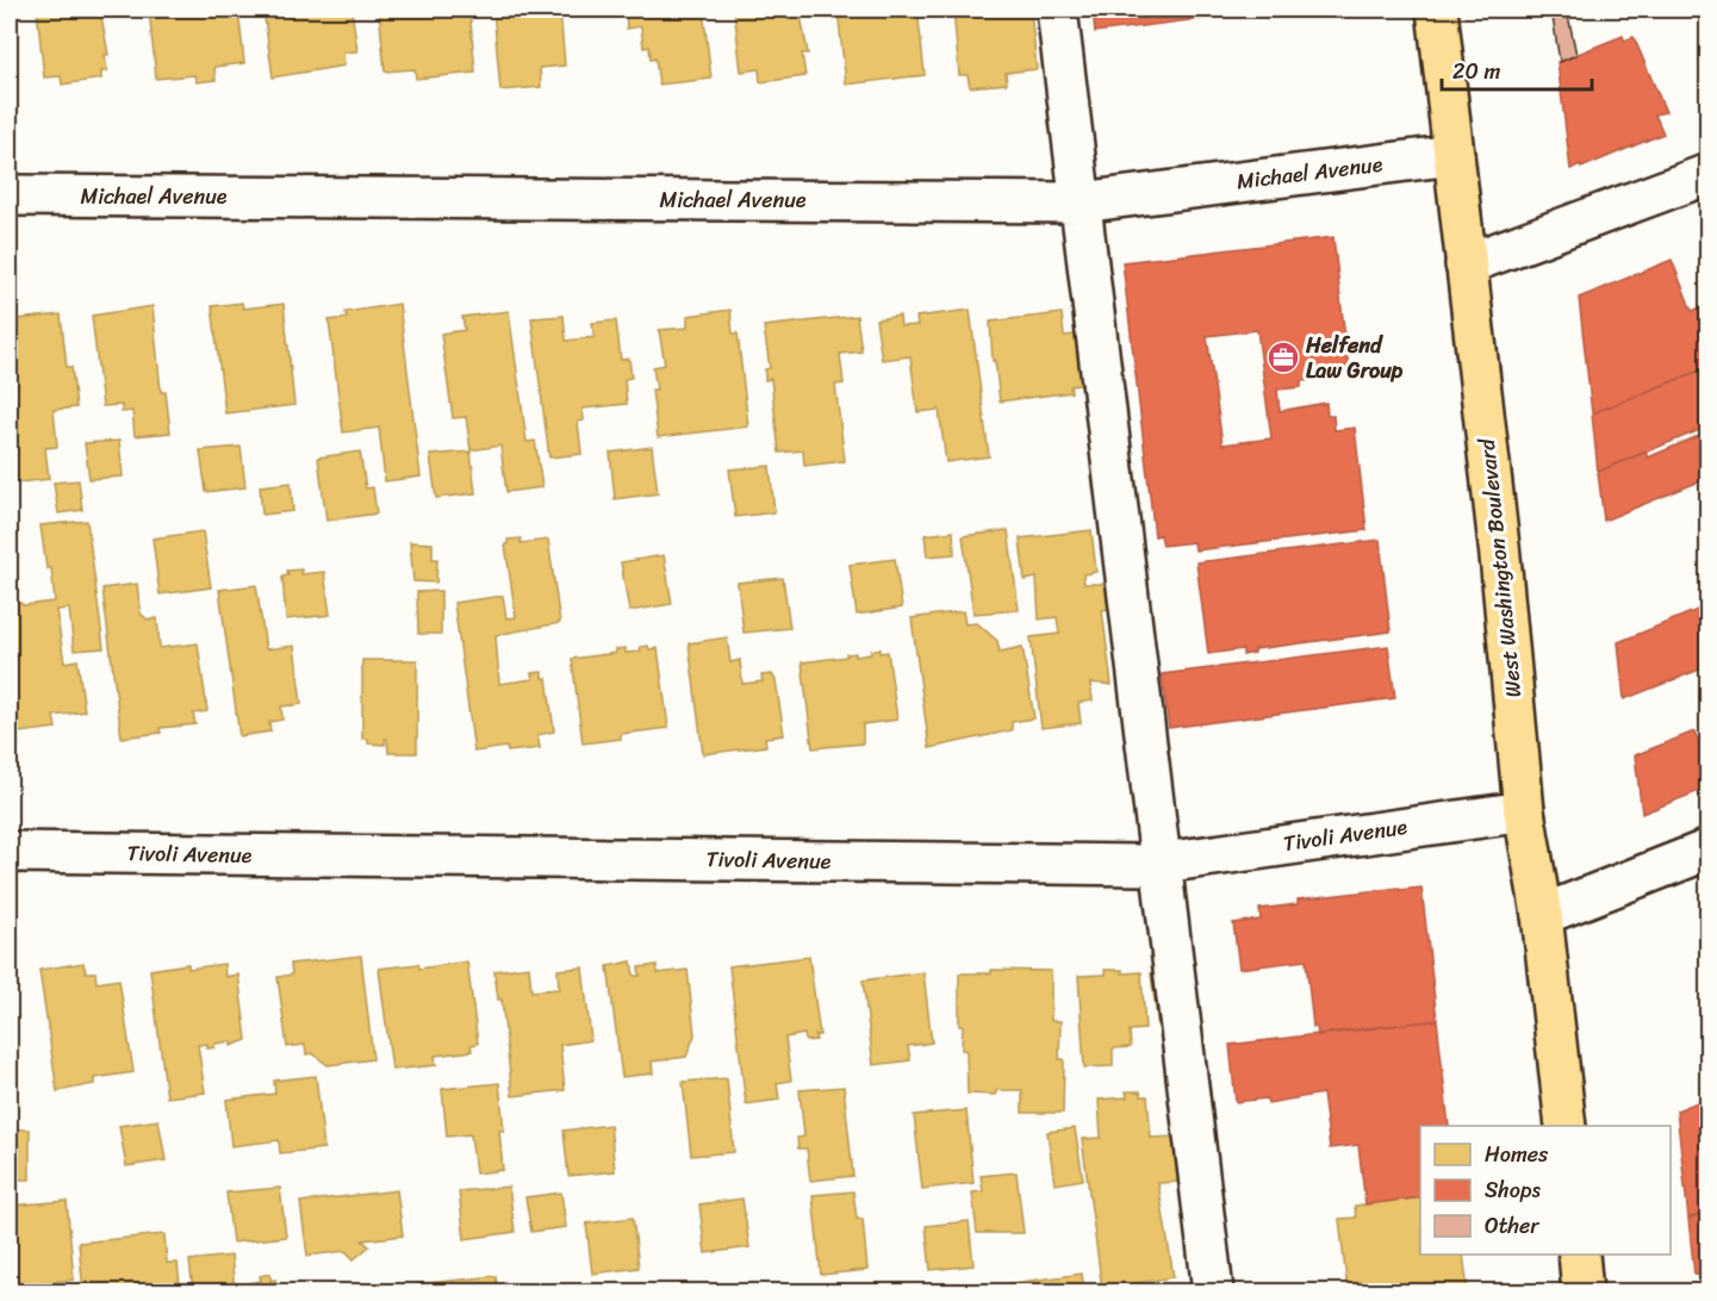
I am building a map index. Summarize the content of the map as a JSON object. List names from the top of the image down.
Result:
{
  "streets": {
    "main road": ["West Washington Boulevard"],
    "street": ["Michael Avenue", "Tivoli Avenue"]
  },
  "crossings": [
    ["Michael Avenue", "West Washington Boulevard"],
    ["West Washington Boulevard", "Tivoli Avenue"]
  ],
  "places": {
    "office": ["Helfend Law Group"]
  },
  "legend": ["Homes", "Shops", "Other"],
  "scale_bar": "20 m"
}
